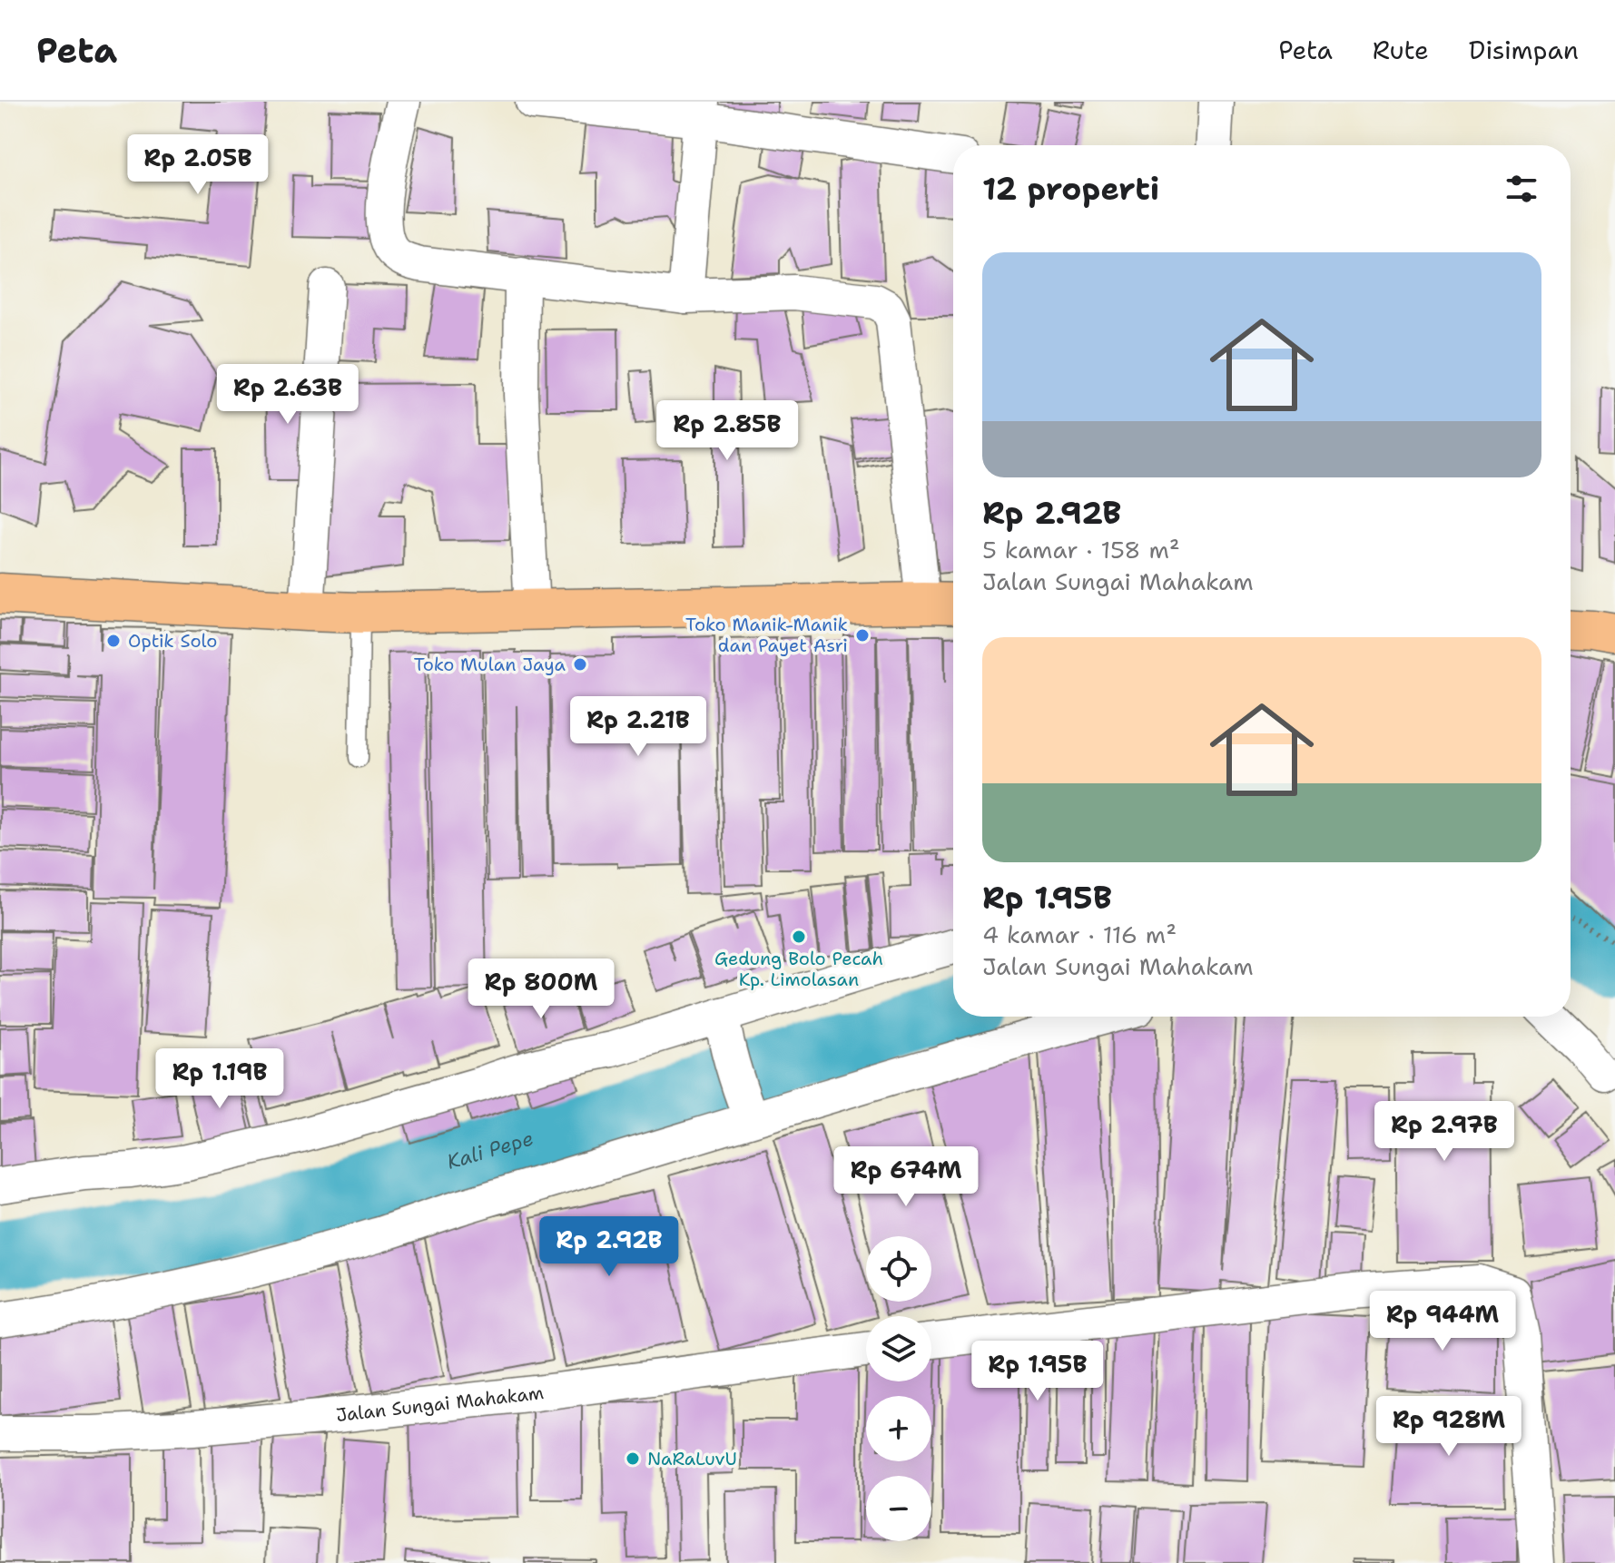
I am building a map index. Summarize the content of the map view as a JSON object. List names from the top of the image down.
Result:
{
  "streets": {
    "street": ["Jalan Sungai Mahakam"]
  },
  "water": ["Kali Pepe"],
  "places": [
    "Toko Manik-Manik dan Payet Asri",
    "Optik Solo",
    "Toko Mulan Jaya",
    "Gedung Bolo Pecah Kp. Limolasan",
    "NaRaLuvU"
  ],
  "page": {
    "header": "Peta",
    "nav": ["Peta", "Rute", "Disimpan"],
    "price": [
      "Rp 2.05B",
      "Rp 2.63B",
      "Rp 2.85B",
      "Rp 2.21B",
      "Rp 800M",
      "Rp 1.19B",
      "Rp 2.97B",
      "Rp 674M",
      "Rp 2.92B",
      "Rp 944M",
      "Rp 1.95B",
      "Rp 928M"
    ],
    "heading": "12 properti",
    "list": [
      {
        "name": "Rp 2.92B",
        "note": "5 kamar · 158 m² · Jalan Sungai Mahakam"
      },
      {
        "name": "Rp 1.95B",
        "note": "4 kamar · 116 m² · Jalan Sungai Mahakam"
      }
    ],
    "map_buttons": ["+", "−"]
  }
}
